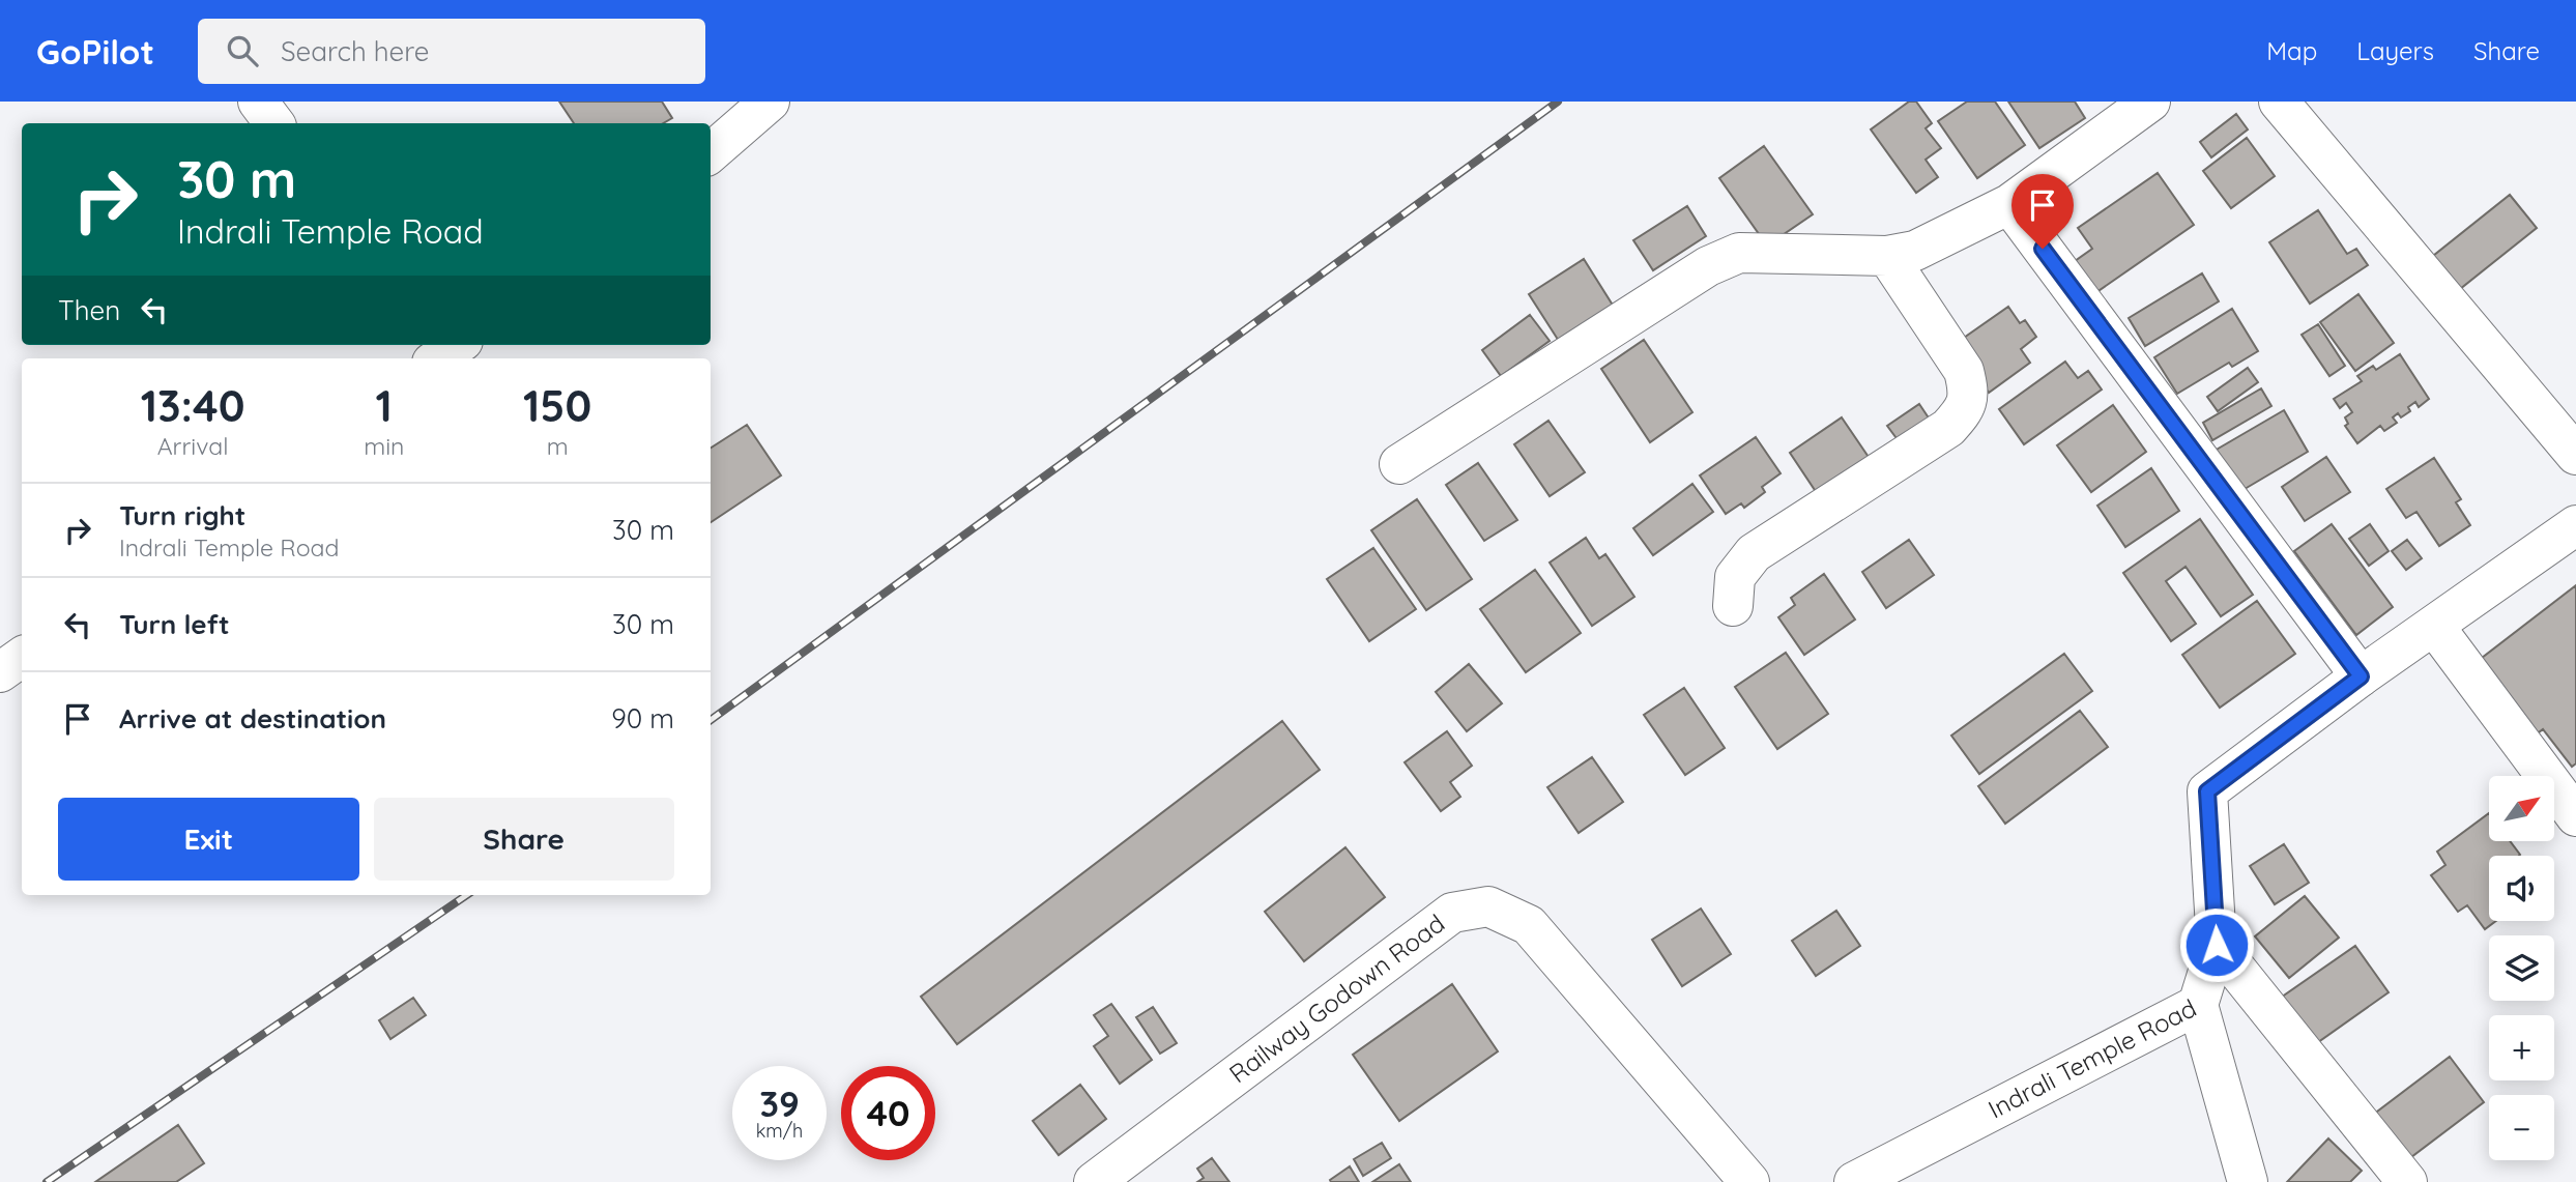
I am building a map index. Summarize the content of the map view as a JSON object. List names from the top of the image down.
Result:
{
  "streets": {
    "street": ["Railway Godown Road", "Indrali Temple Road"]
  },
  "north": "top right",
  "page": {
    "header": "GoPilot",
    "search": "Search here",
    "nav": ["Map", "Layers", "Share"],
    "turn": ["30 m", "Indrali Temple Road"],
    "then": "Then",
    "eta": [
      "13:40",
      "Arrival",
      "1",
      "min",
      "150",
      "m"
    ],
    "list": [
      {
        "name": "Turn right",
        "note": "Indrali Temple Road",
        "value": "30 m"
      },
      {
        "name": "Turn left",
        "value": "30 m"
      },
      {
        "name": "Arrive at destination",
        "value": "90 m"
      }
    ],
    "map_buttons": ["+", "−"],
    "buttons": ["Exit", "Share"],
    "speed": "39 km/h",
    "limit": "40"
  }
}
